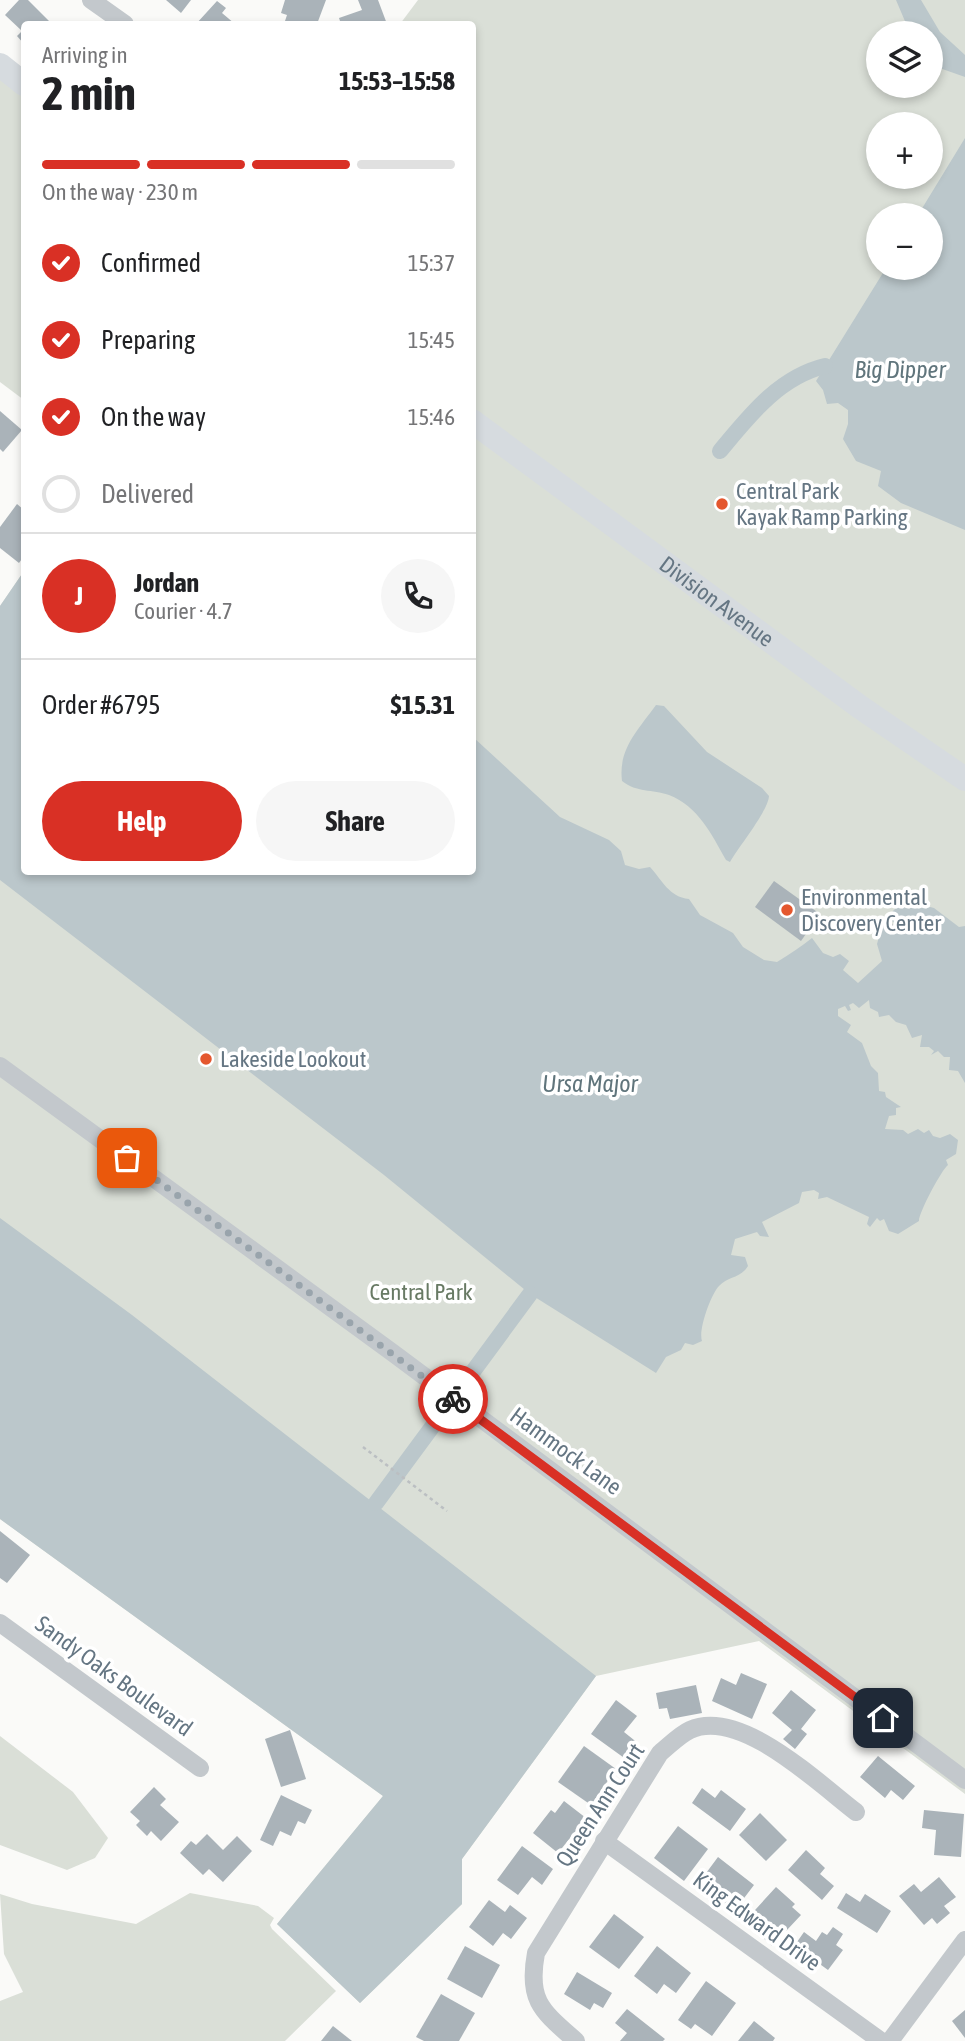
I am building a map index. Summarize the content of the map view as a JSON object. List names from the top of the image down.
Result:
{
  "streets": {
    "street": [
      "Division Avenue",
      "Hammock Lane",
      "Sandy Oaks Boulevard",
      "Queen Ann Court",
      "King Edward Drive"
    ]
  },
  "crossings": [
    ["Queen Ann Court", "King Edward Drive"]
  ],
  "water": ["Big Dipper", "Ursa Major"],
  "parks": ["Central Park"],
  "places": ["Central Park Kayak Ramp Parking", "Environmental Discovery Center", "Lakeside Lookout"],
  "page": {
    "map_buttons": ["+", "−"],
    "heading": ["2 min", "Arriving in", "15:53–15:58"],
    "panel": [
      "Jordan",
      "Courier · 4.7",
      "Order #6795",
      "$15.31"
    ],
    "bar": "On the way · 230 m",
    "list": [
      ["Confirmed", "15:37"],
      ["Preparing", "15:45"],
      ["On the way", "15:46"],
      "Delivered"
    ],
    "round": "J",
    "buttons": ["Help", "Share"]
  }
}
